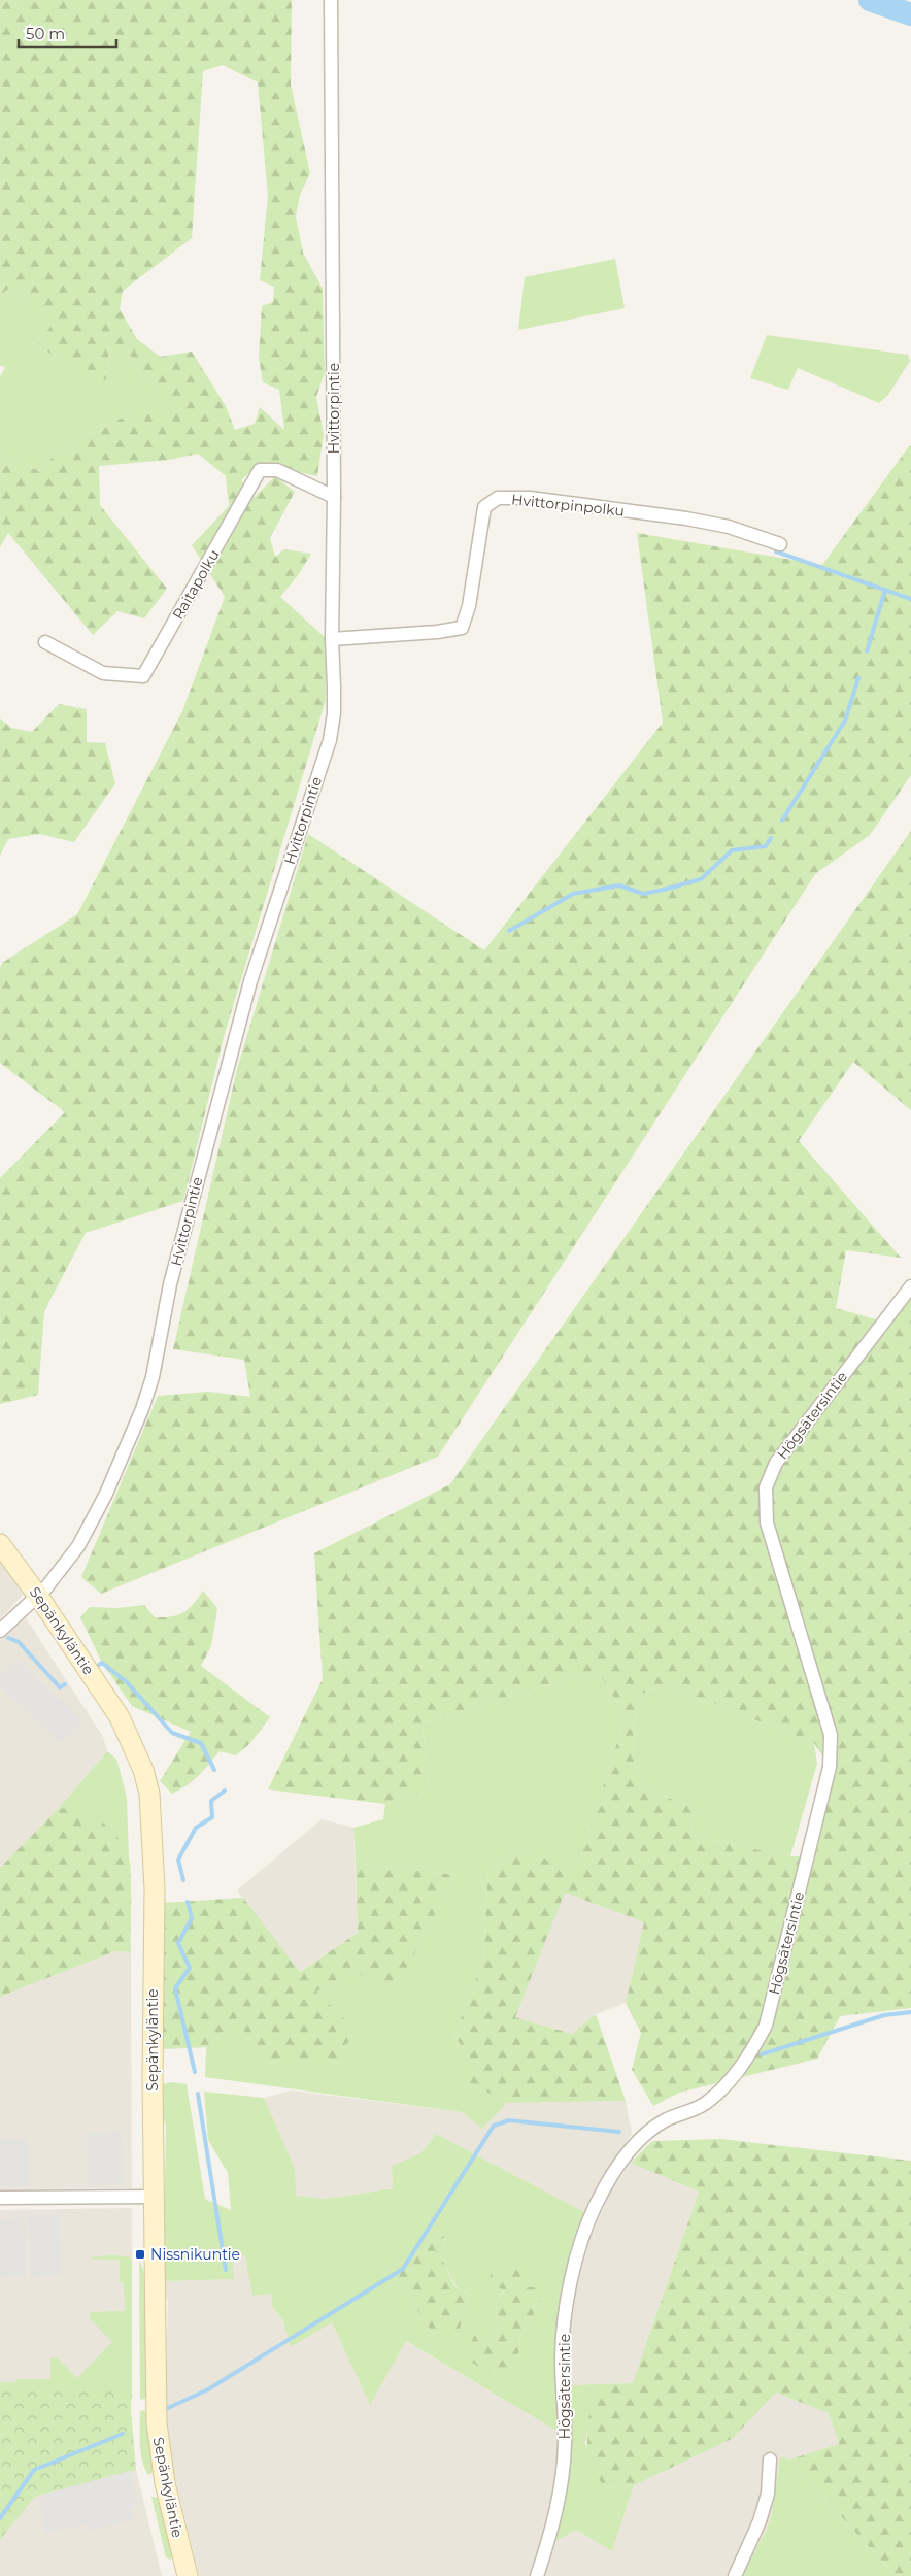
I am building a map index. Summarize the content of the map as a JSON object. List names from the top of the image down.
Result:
{
  "streets": {
    "street": [
      "Hvittorpintie",
      "Hvittorpinpolku",
      "Raitapolku",
      "Högsätersintie",
      "Sepänkyläntie"
    ]
  },
  "crossings": [
    ["Hvittorpintie", "Hvittorpinpolku"],
    ["Hvittorpintie", "Raitapolku"],
    ["Hvittorpintie", "Sepänkyläntie"]
  ],
  "places": {
    "transit": ["Nissnikuntie"]
  },
  "scale_bar": "50 m"
}
